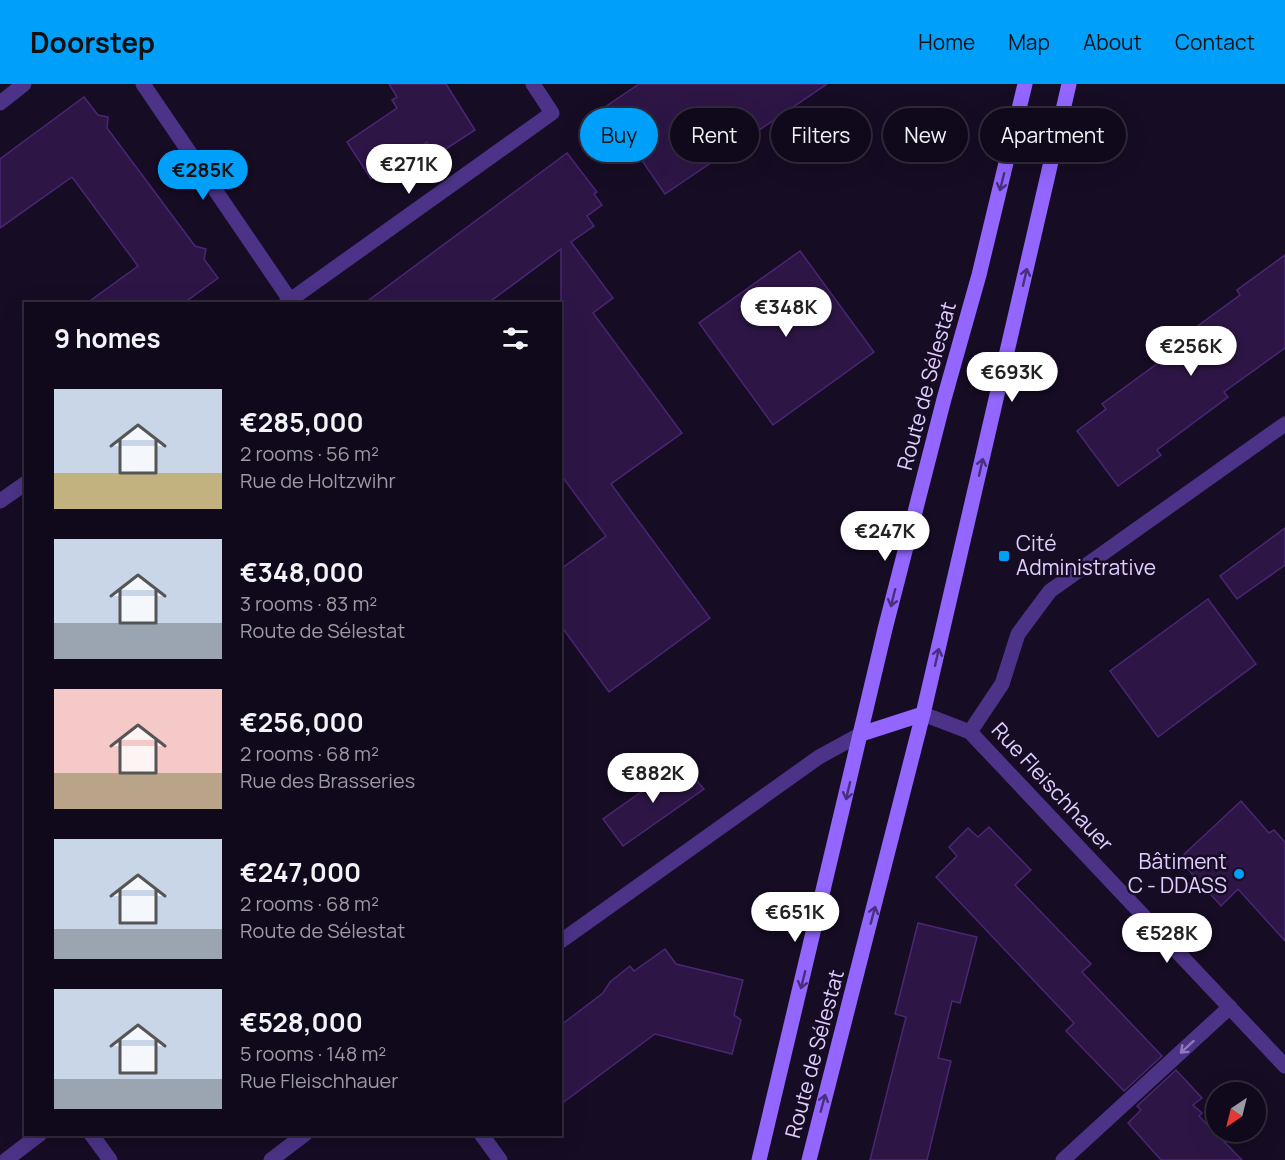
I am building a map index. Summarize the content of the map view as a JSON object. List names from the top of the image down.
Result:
{
  "streets": {
    "main road": ["Route de Sélestat"],
    "street": ["Rue Fleischhauer"]
  },
  "crossings": [
    ["Route de Sélestat", "Rue Fleischhauer"]
  ],
  "places": {
    "transit": ["Cité Administrative"],
    "other": ["Bâtiment C - DDASS"]
  },
  "north": "bottom left",
  "page": {
    "header": "Doorstep",
    "nav": [
      "Home",
      "Map",
      "About",
      "Contact"
    ],
    "chip": [
      "Buy",
      "Rent",
      "Filters",
      "New",
      "Apartment"
    ],
    "price": [
      "€271K",
      "€285K",
      "€348K",
      "€256K",
      "€693K",
      "€247K",
      "€882K",
      "€651K",
      "€528K"
    ],
    "heading": "9 homes",
    "list": [
      {
        "name": "€285,000",
        "note": "2 rooms · 56 m² · Rue de Holtzwihr"
      },
      {
        "name": "€348,000",
        "note": "3 rooms · 83 m² · Route de Sélestat"
      },
      {
        "name": "€256,000",
        "note": "2 rooms · 68 m² · Rue des Brasseries"
      },
      {
        "name": "€247,000",
        "note": "2 rooms · 68 m² · Route de Sélestat"
      },
      {
        "name": "€528,000",
        "note": "5 rooms · 148 m² · Rue Fleischhauer"
      }
    ]
  }
}
